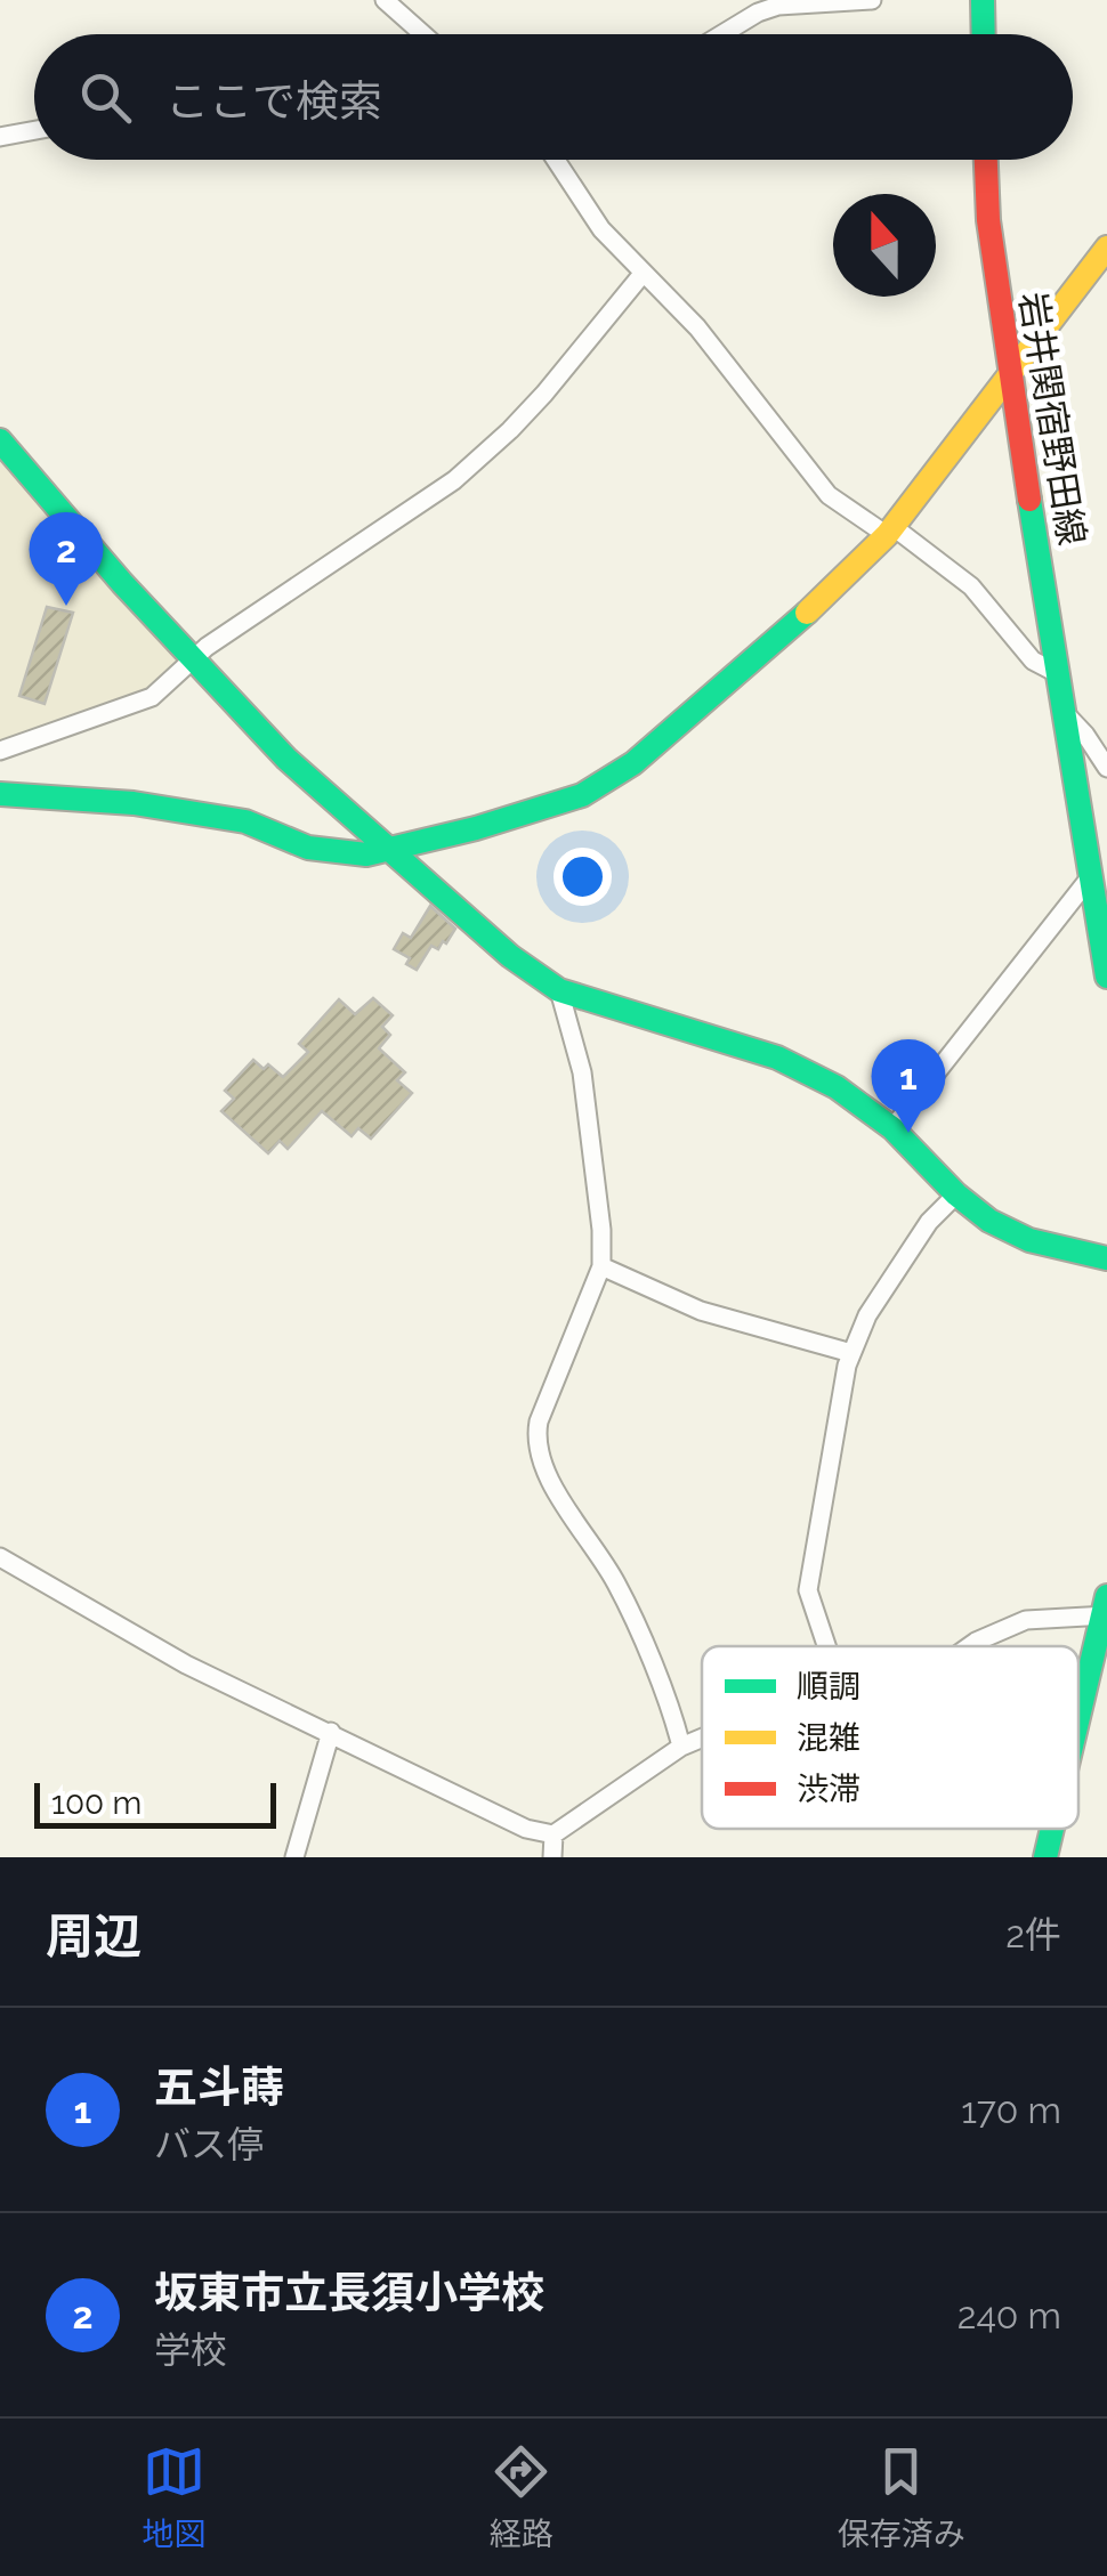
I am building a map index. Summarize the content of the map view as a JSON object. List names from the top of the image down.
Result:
{
  "streets": {
    "street": ["岩井関宿野田線"]
  },
  "legend": ["順調", "混雑", "渋滞"],
  "scale_bar": "100 m",
  "north": "top",
  "page": {
    "search": "ここで検索",
    "pins": ["2", "1"],
    "scale": "100 m",
    "heading": ["周辺", "2件"],
    "list": [
      {
        "mark": "1",
        "name": "五斗蒔",
        "note": "バス停",
        "value": "170 m"
      },
      {
        "mark": "2",
        "name": "坂東市立長須小学校",
        "note": "学校",
        "value": "240 m"
      }
    ],
    "nav": ["地図", "経路", "保存済み"]
  }
}
